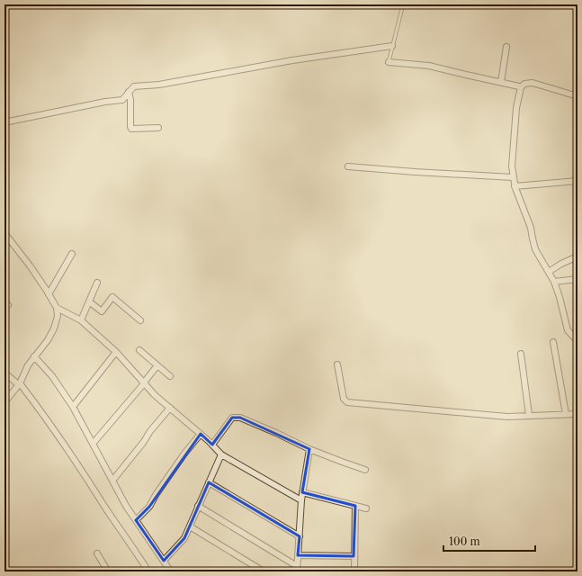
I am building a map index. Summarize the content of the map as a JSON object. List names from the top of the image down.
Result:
{
  "scale_bar": "100 m"
}
